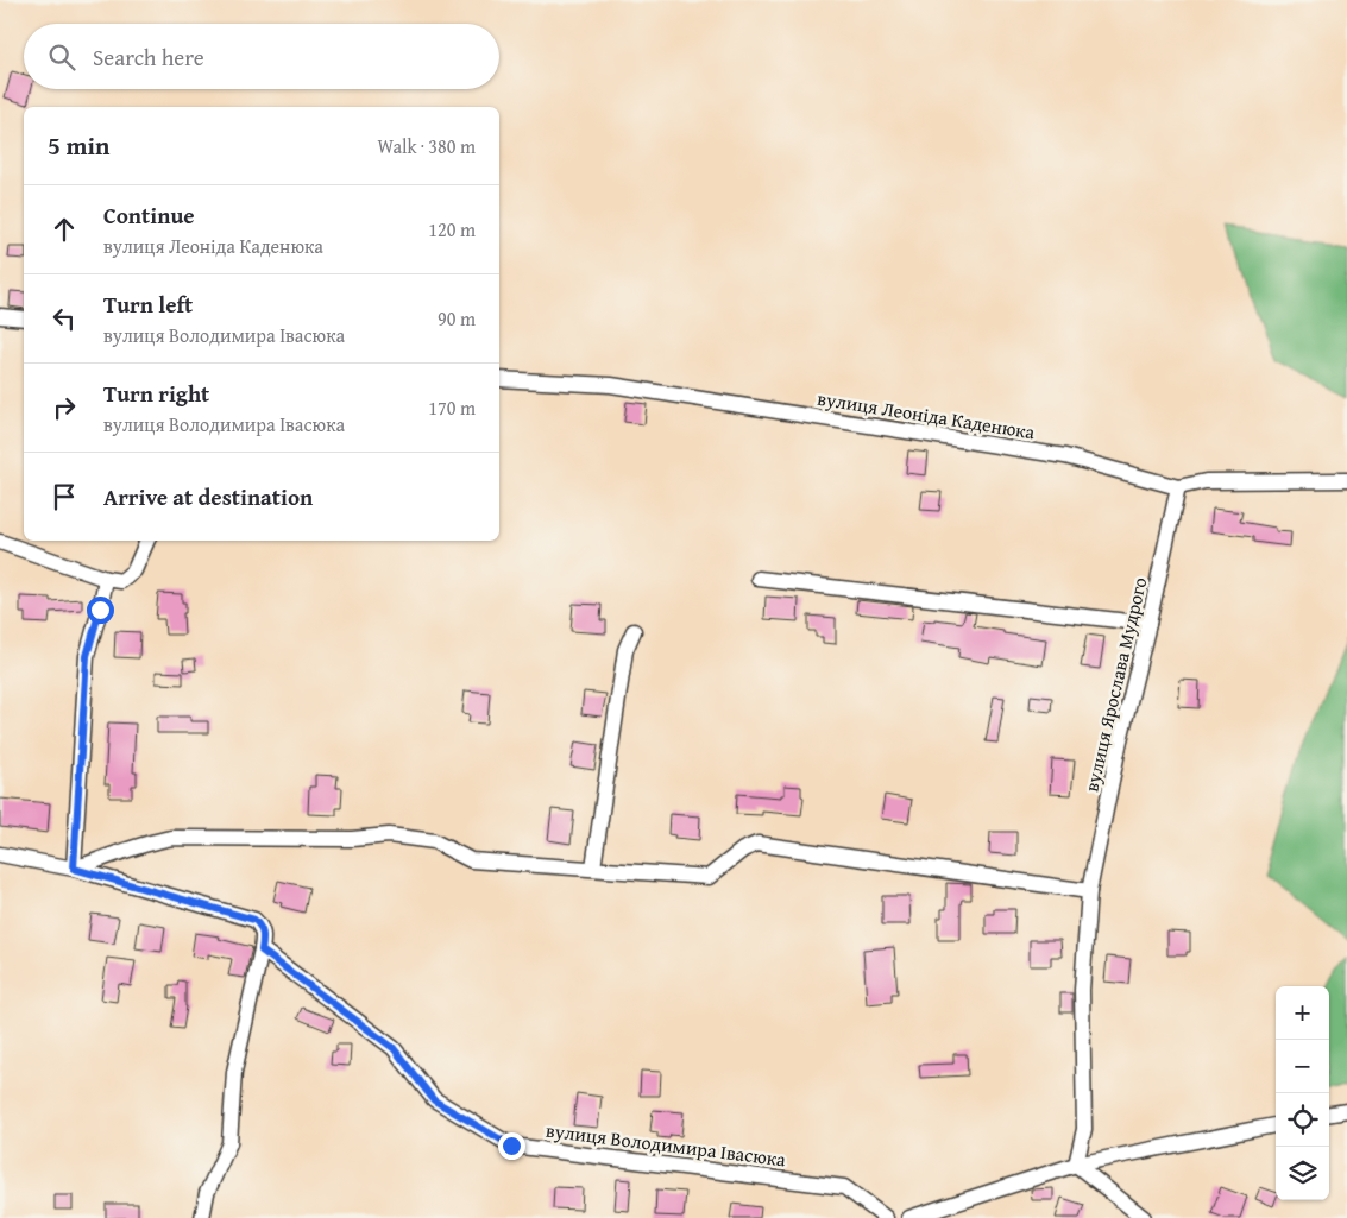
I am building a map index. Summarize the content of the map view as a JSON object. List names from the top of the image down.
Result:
{
  "streets": {
    "street": ["вулиця Леоніда Каденюка", "вулиця Ярослава Мудрого", "вулиця Володимира Івасюка"]
  },
  "crossings": [
    ["вулиця Леоніда Каденюка", "вулиця Ярослава Мудрого"]
  ],
  "page": {
    "search": "Search here",
    "heading": ["5 min", "Walk · 380 m"],
    "list": [
      ["Continue", "вулиця Леоніда Каденюка", "120 m"],
      ["Turn left", "вулиця Володимира Івасюка", "90 m"],
      ["Turn right", "вулиця Володимира Івасюка", "170 m"],
      "Arrive at destination"
    ],
    "map_buttons": ["+", "−"]
  }
}
